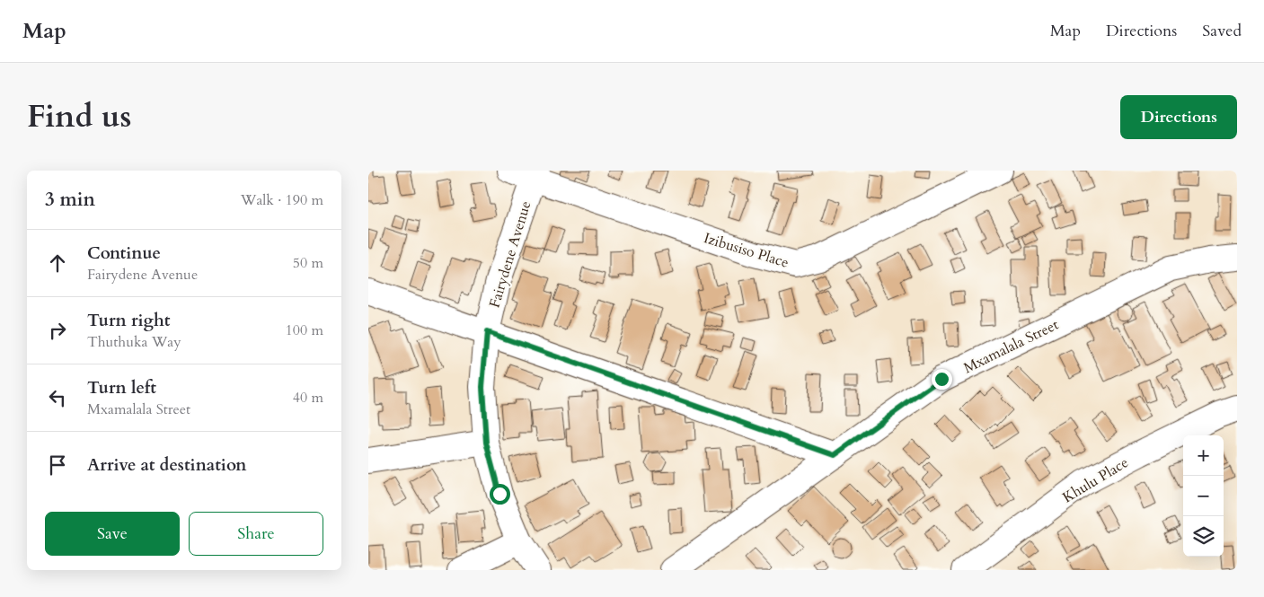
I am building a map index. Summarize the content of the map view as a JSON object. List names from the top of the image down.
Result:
{
  "streets": {
    "street": [
      "Izibusiso Place",
      "Fairydene Avenue",
      "Mxamalala Street",
      "Khulu Place"
    ]
  },
  "crossings": [
    ["Izibusiso Place", "Fairydene Avenue"]
  ],
  "page": {
    "header": "Map",
    "nav": ["Map", "Directions", "Saved"],
    "title": "Find us",
    "buttons": [
      "Directions",
      ["Save", "Share"]
    ],
    "heading": ["3 min", "Walk · 190 m"],
    "list": [
      ["Continue", "Fairydene Avenue", "50 m"],
      ["Turn right", "Thuthuka Way", "100 m"],
      ["Turn left", "Mxamalala Street", "40 m"],
      "Arrive at destination"
    ],
    "map_buttons": ["+", "−"]
  }
}
